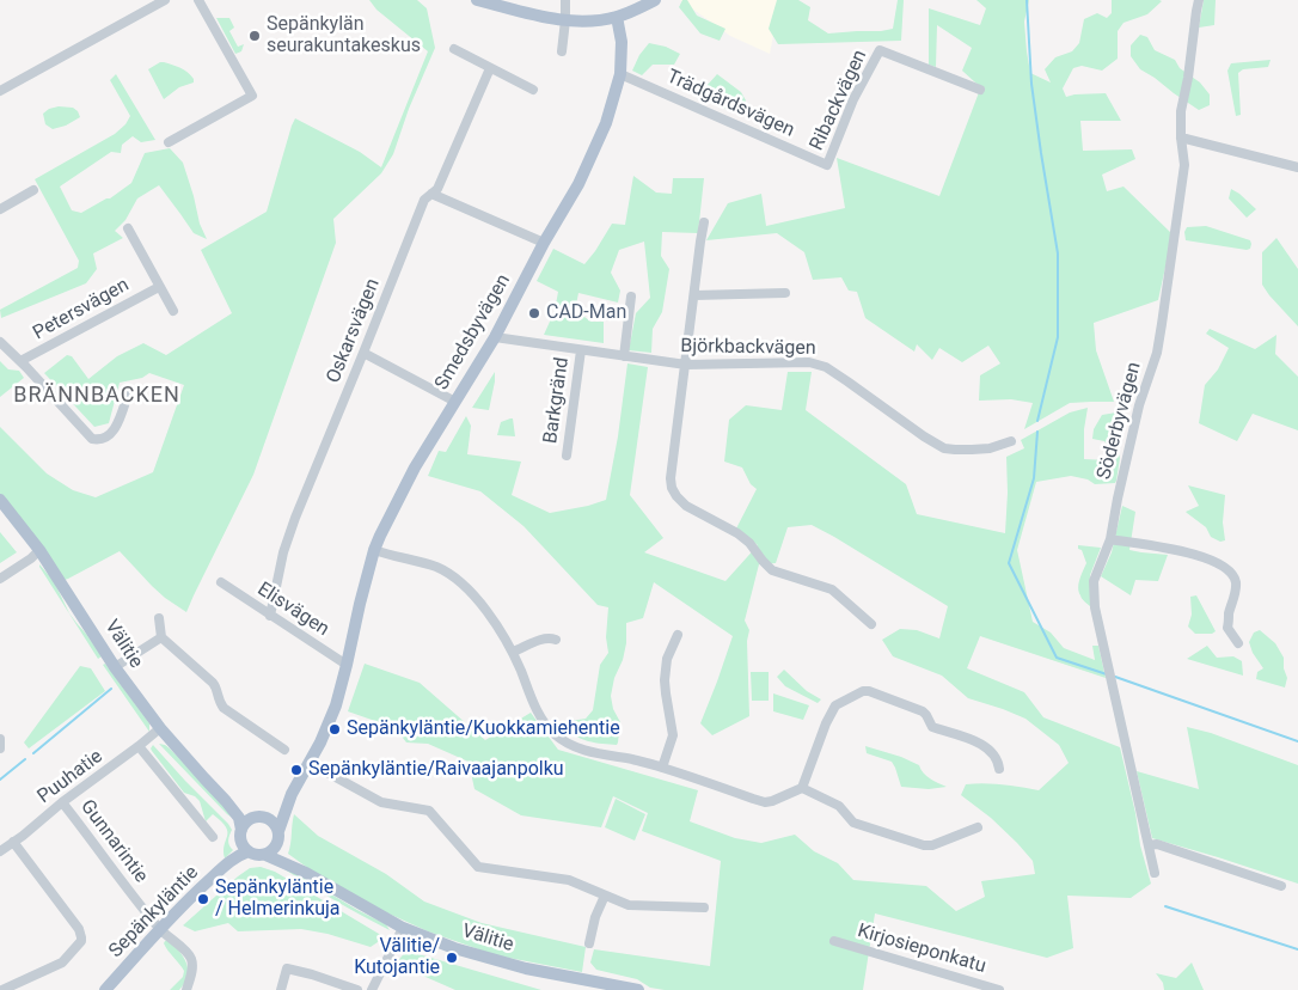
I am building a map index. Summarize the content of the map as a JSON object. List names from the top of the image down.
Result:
{
  "streets": {
    "main road": ["Smedsbyvägen", "Välitie", "Sepänkyläntie"],
    "street": [
      "Ribackvägen",
      "Trädgårdsvägen",
      "Petersvägen",
      "Oskarsvägen",
      "Björkbackvägen",
      "Barkgränd",
      "Söderbyvägen",
      "Elisvägen",
      "Puuhatie",
      "Gunnarintie",
      "Kirjosieponkatu"
    ]
  },
  "crossings": [
    ["Ribackvägen", "Trädgårdsvägen"],
    ["Trädgårdsvägen", "Smedsbyvägen"],
    ["Oskarsvägen", "Elisvägen"],
    ["Smedsbyvägen", "Björkbackvägen"],
    ["Smedsbyvägen", "Elisvägen"],
    ["Björkbackvägen", "Barkgränd"],
    ["Välitie", "Puuhatie"],
    ["Välitie", "Sepänkyläntie"],
    ["Puuhatie", "Gunnarintie"],
    ["Gunnarintie", "Sepänkyläntie"]
  ],
  "districts": ["BRÄNNBACKEN"],
  "places": [
    "Sepänkylän seurakuntakeskus",
    "CAD-Man",
    "Sepänkyläntie/Kuokkamiehentie",
    "Sepänkyläntie/Raivaajanpolku",
    "Sepänkyläntie / Helmerinkuja",
    "Välitie/ Kutojantie"
  ]
}
